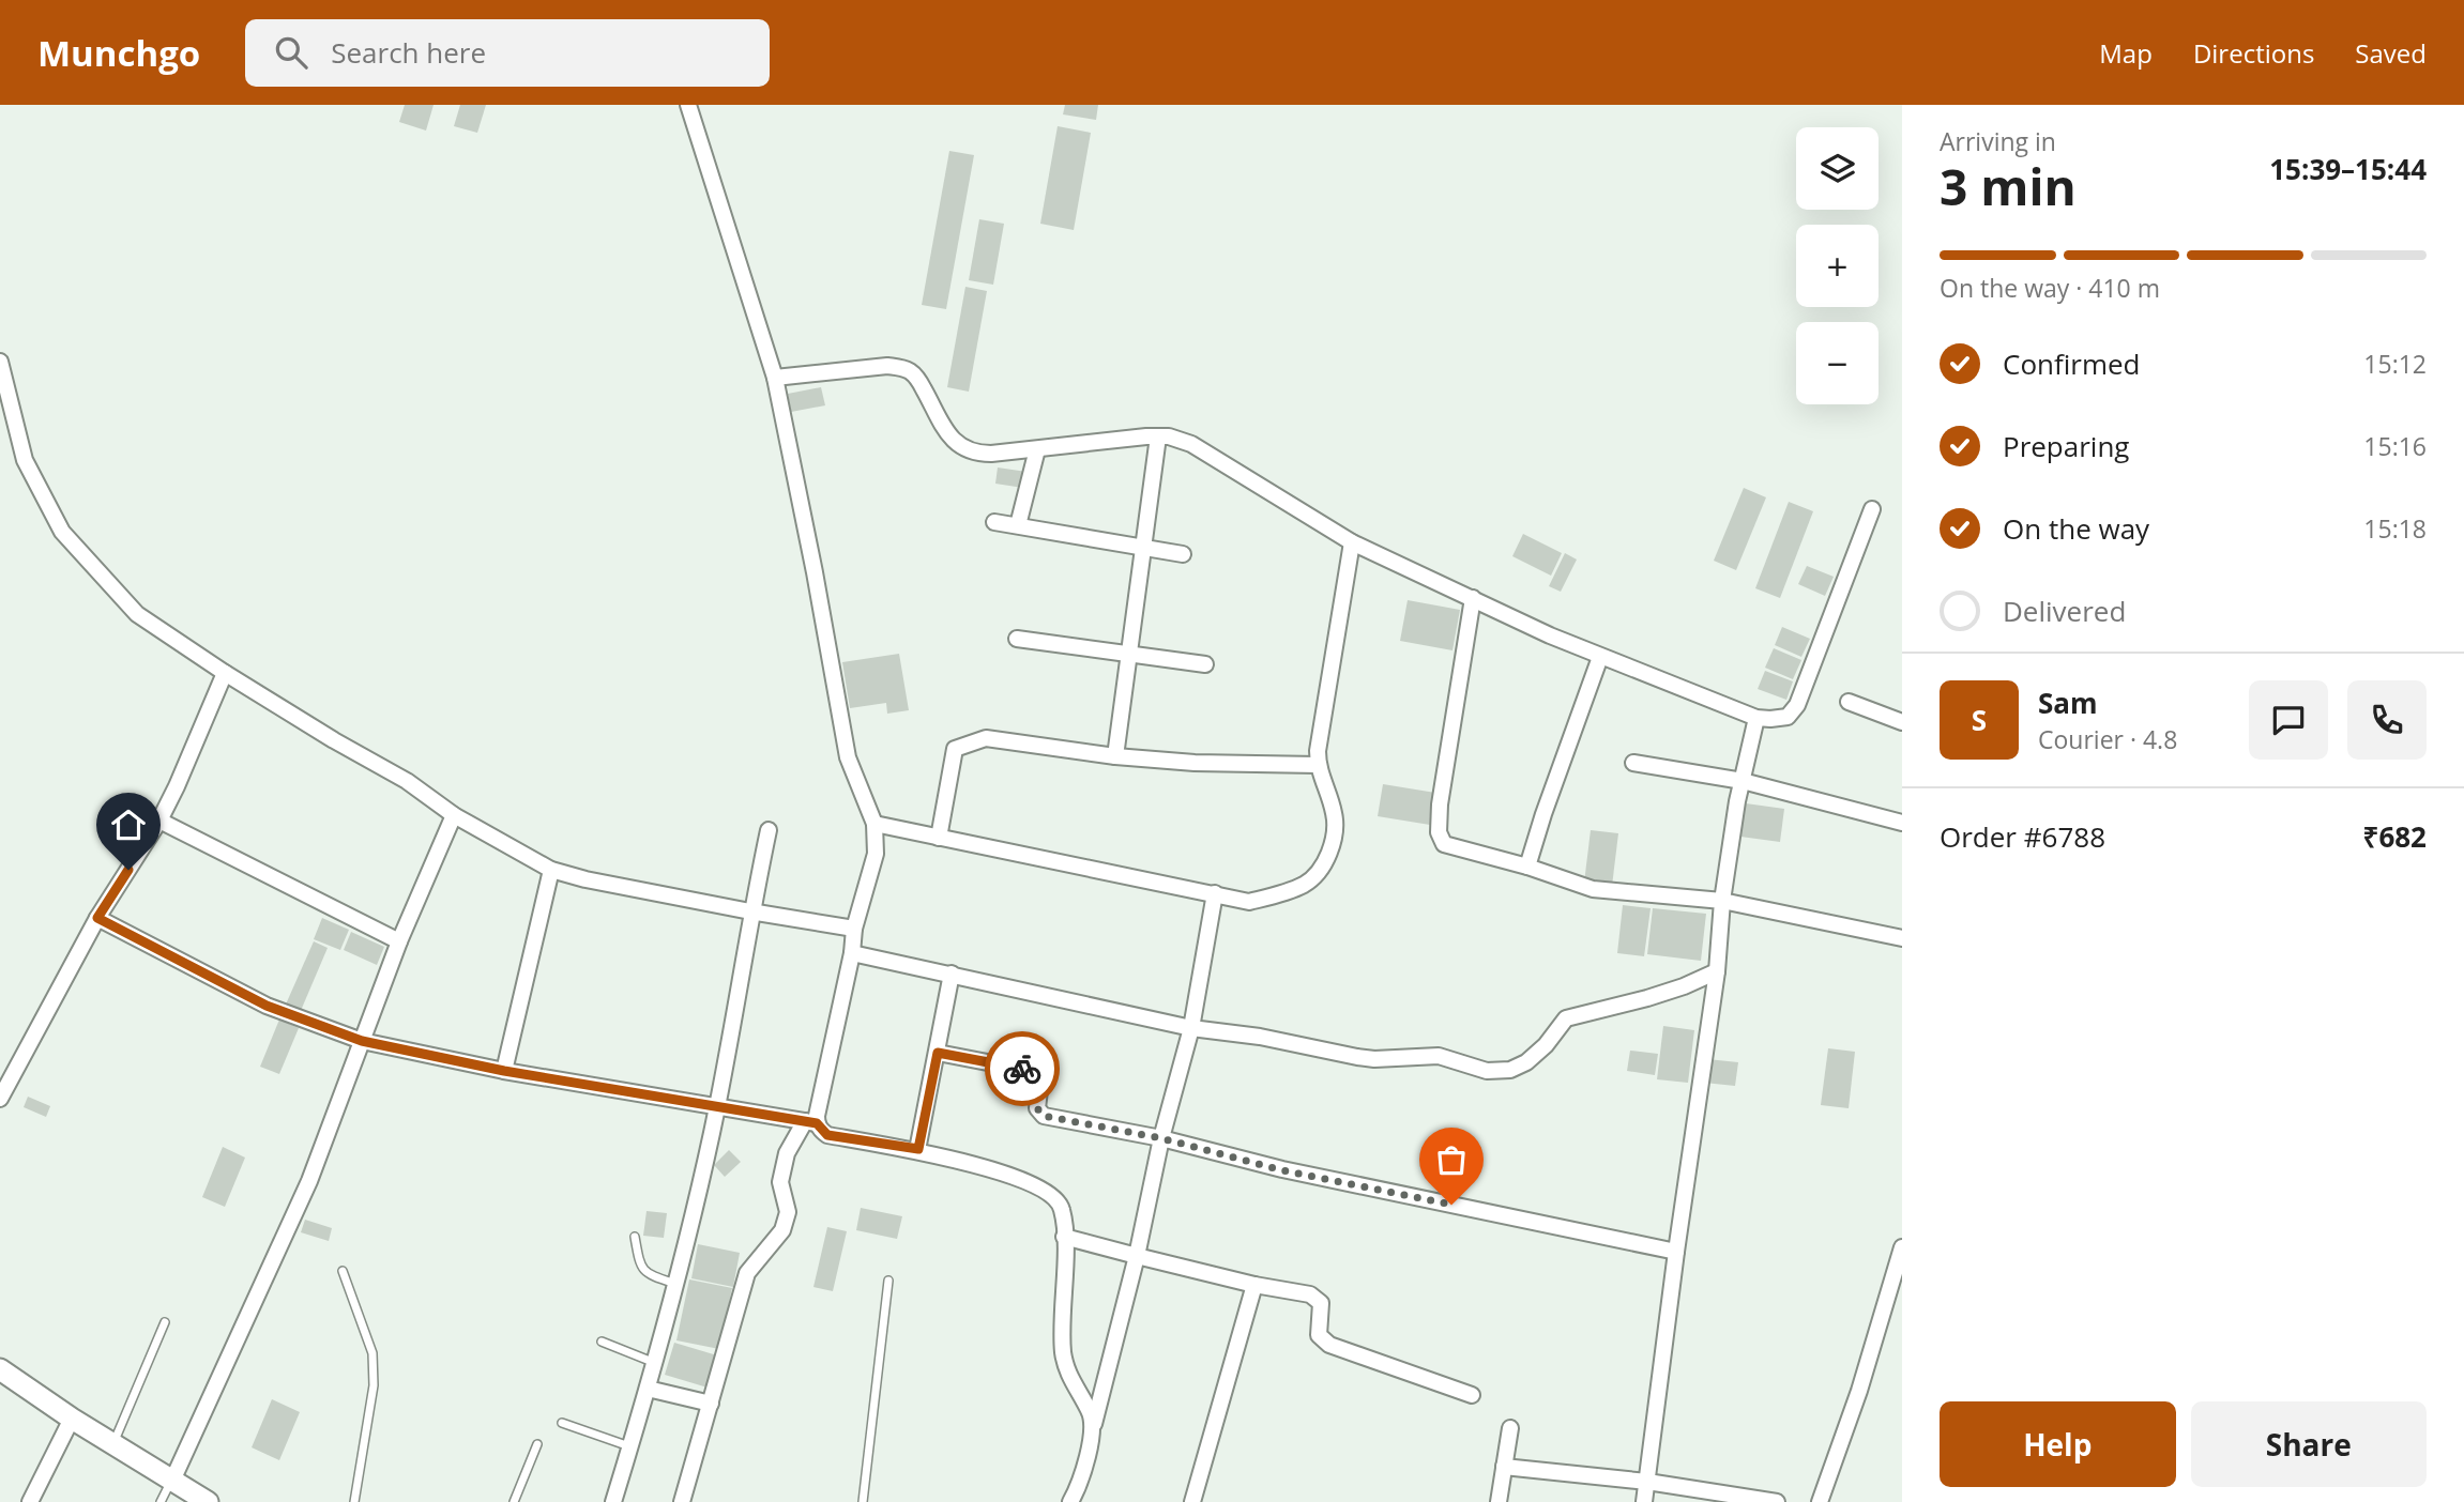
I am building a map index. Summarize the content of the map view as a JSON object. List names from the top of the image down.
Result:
{
  "page": {
    "header": "Munchgo",
    "search": "Search here",
    "nav": ["Map", "Directions", "Saved"],
    "heading": ["3 min", "Arriving in", "15:39–15:44"],
    "panel": [
      "Sam",
      "Courier · 4.8",
      "Order #6788",
      "₹682"
    ],
    "map_buttons": ["+", "−"],
    "bar": "On the way · 410 m",
    "list": [
      ["Confirmed", "15:12"],
      ["Preparing", "15:16"],
      ["On the way", "15:18"],
      "Delivered"
    ],
    "round": "S",
    "buttons": ["Help", "Share"]
  }
}
